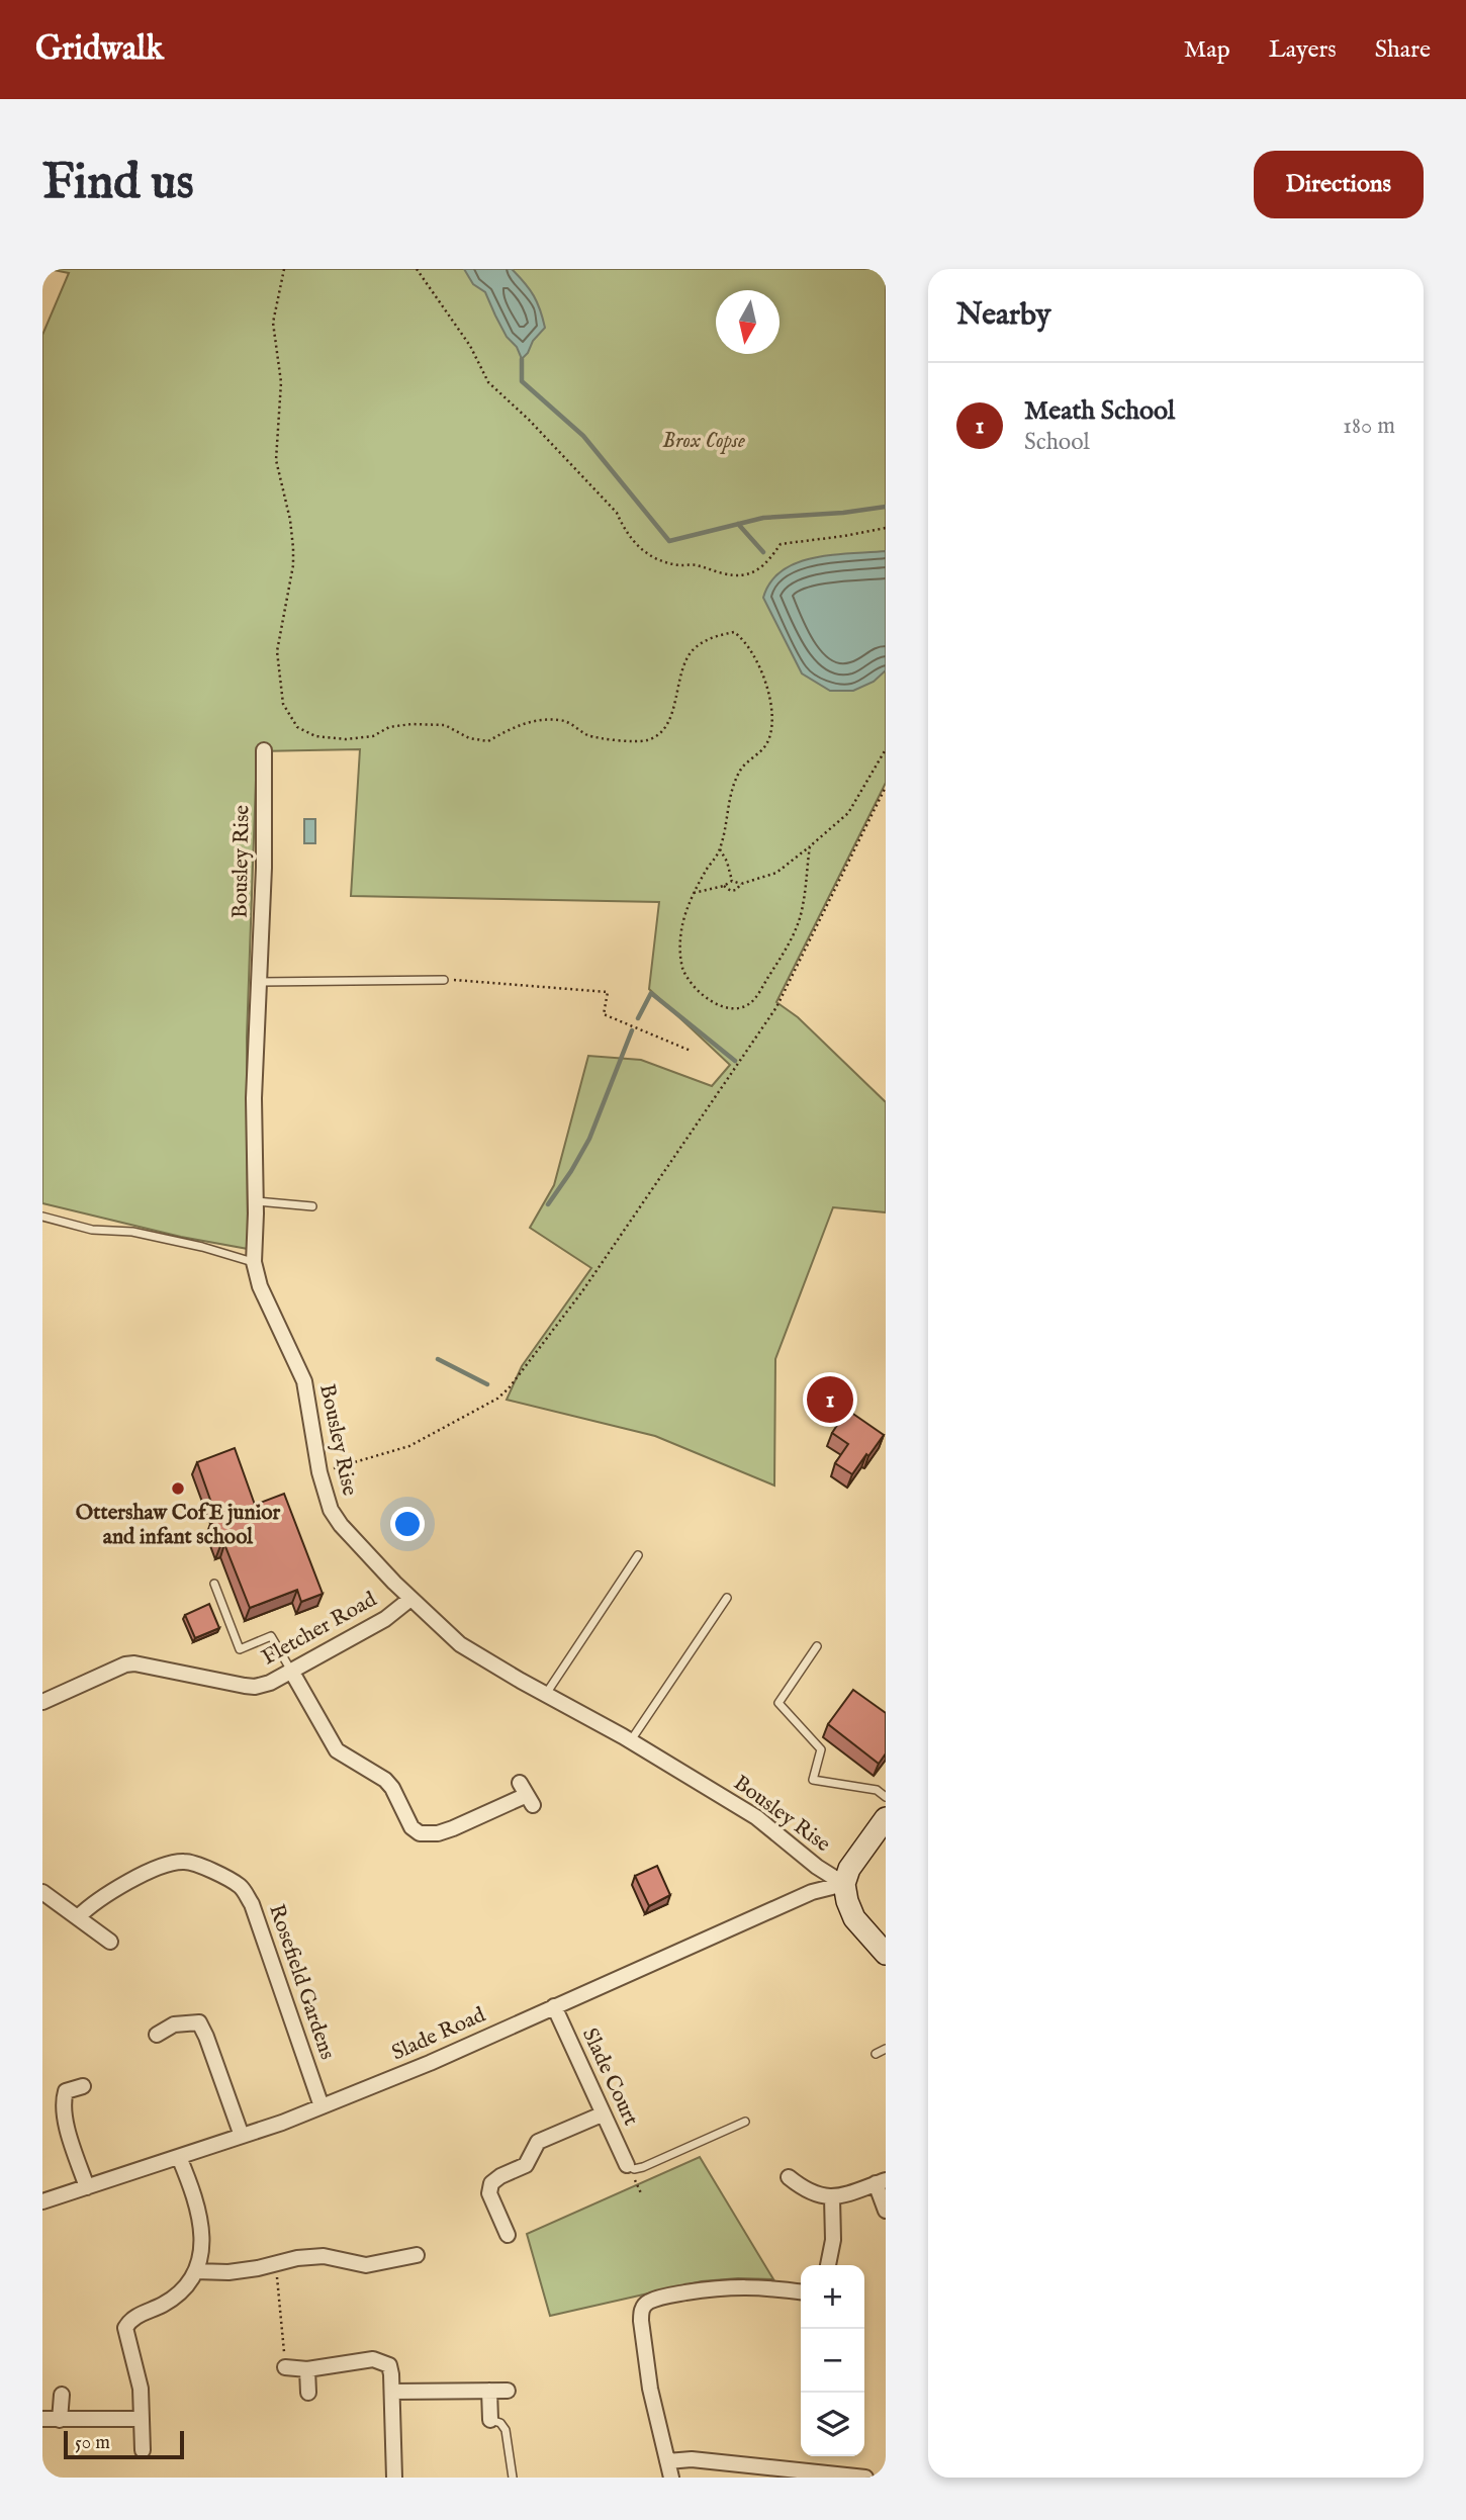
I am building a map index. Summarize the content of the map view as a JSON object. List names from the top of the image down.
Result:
{
  "streets": {
    "street": [
      "Bousley Rise",
      "Fletcher Road",
      "Rosefield Gardens",
      "Slade Road",
      "Slade Court"
    ]
  },
  "crossings": [
    ["Bousley Rise", "Fletcher Road"],
    ["Bousley Rise", "Slade Road"],
    ["Rosefield Gardens", "Slade Road"],
    ["Slade Road", "Slade Court"]
  ],
  "parks": ["Brox Copse"],
  "places": ["Ottershaw CofE junior and infant school"],
  "scale_bar": "50 m",
  "north": "bottom",
  "page": {
    "header": "Gridwalk",
    "nav": ["Map", "Layers", "Share"],
    "buttons": "Directions",
    "title": "Find us",
    "heading": "Nearby",
    "list": [
      {
        "mark": "1",
        "name": "Meath School",
        "note": "School",
        "value": "180 m"
      }
    ],
    "pins": "1",
    "map_buttons": ["+", "−"],
    "scale": "50 m"
  }
}
